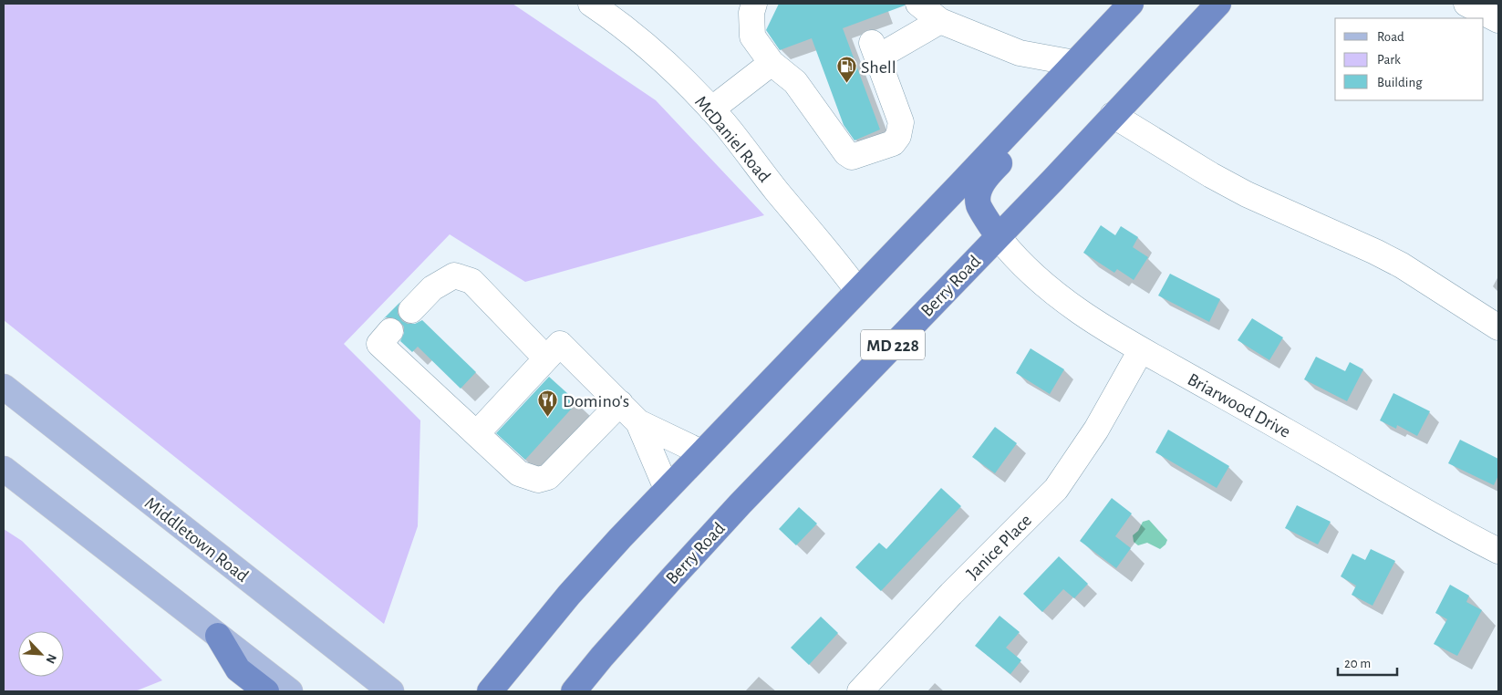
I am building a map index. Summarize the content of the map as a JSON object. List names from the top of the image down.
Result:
{
  "streets": {
    "highway": ["Berry Road", "MD 228"],
    "main road": ["Middletown Road"],
    "street": ["McDaniel Road", "Briarwood Drive", "Janice Place"]
  },
  "crossings": [
    ["Berry Road", "Briarwood Drive"],
    ["Briarwood Drive", "Janice Place"]
  ],
  "places": {
    "fuel station": ["Shell"],
    "restaurant": ["Domino's"]
  },
  "legend": ["Road", "Park", "Building"],
  "scale_bar": "20 m",
  "north": "bottom right"
}
